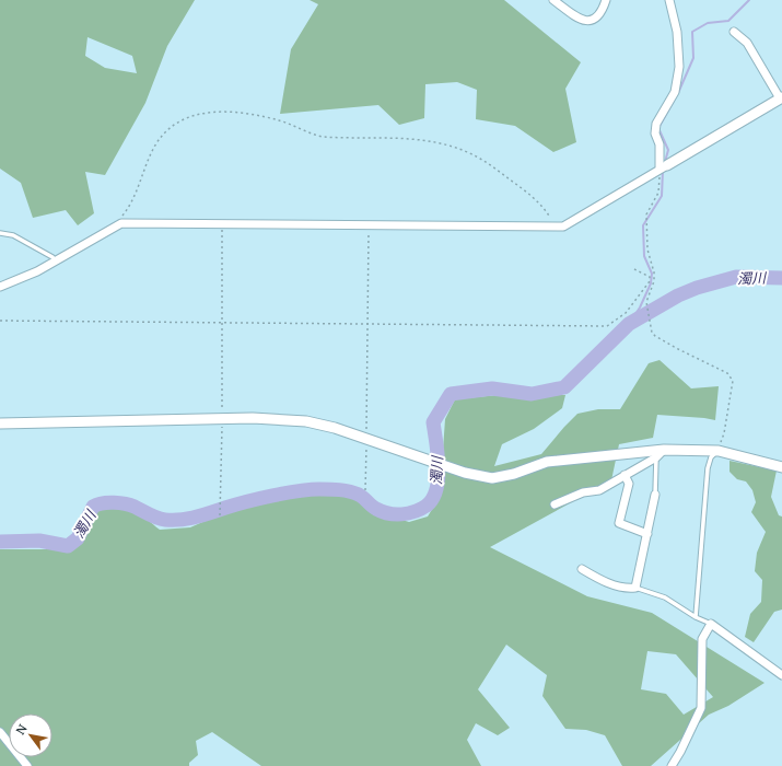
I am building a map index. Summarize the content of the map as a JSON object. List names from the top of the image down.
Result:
{
  "water": ["濁川"],
  "north": "top left"
}
